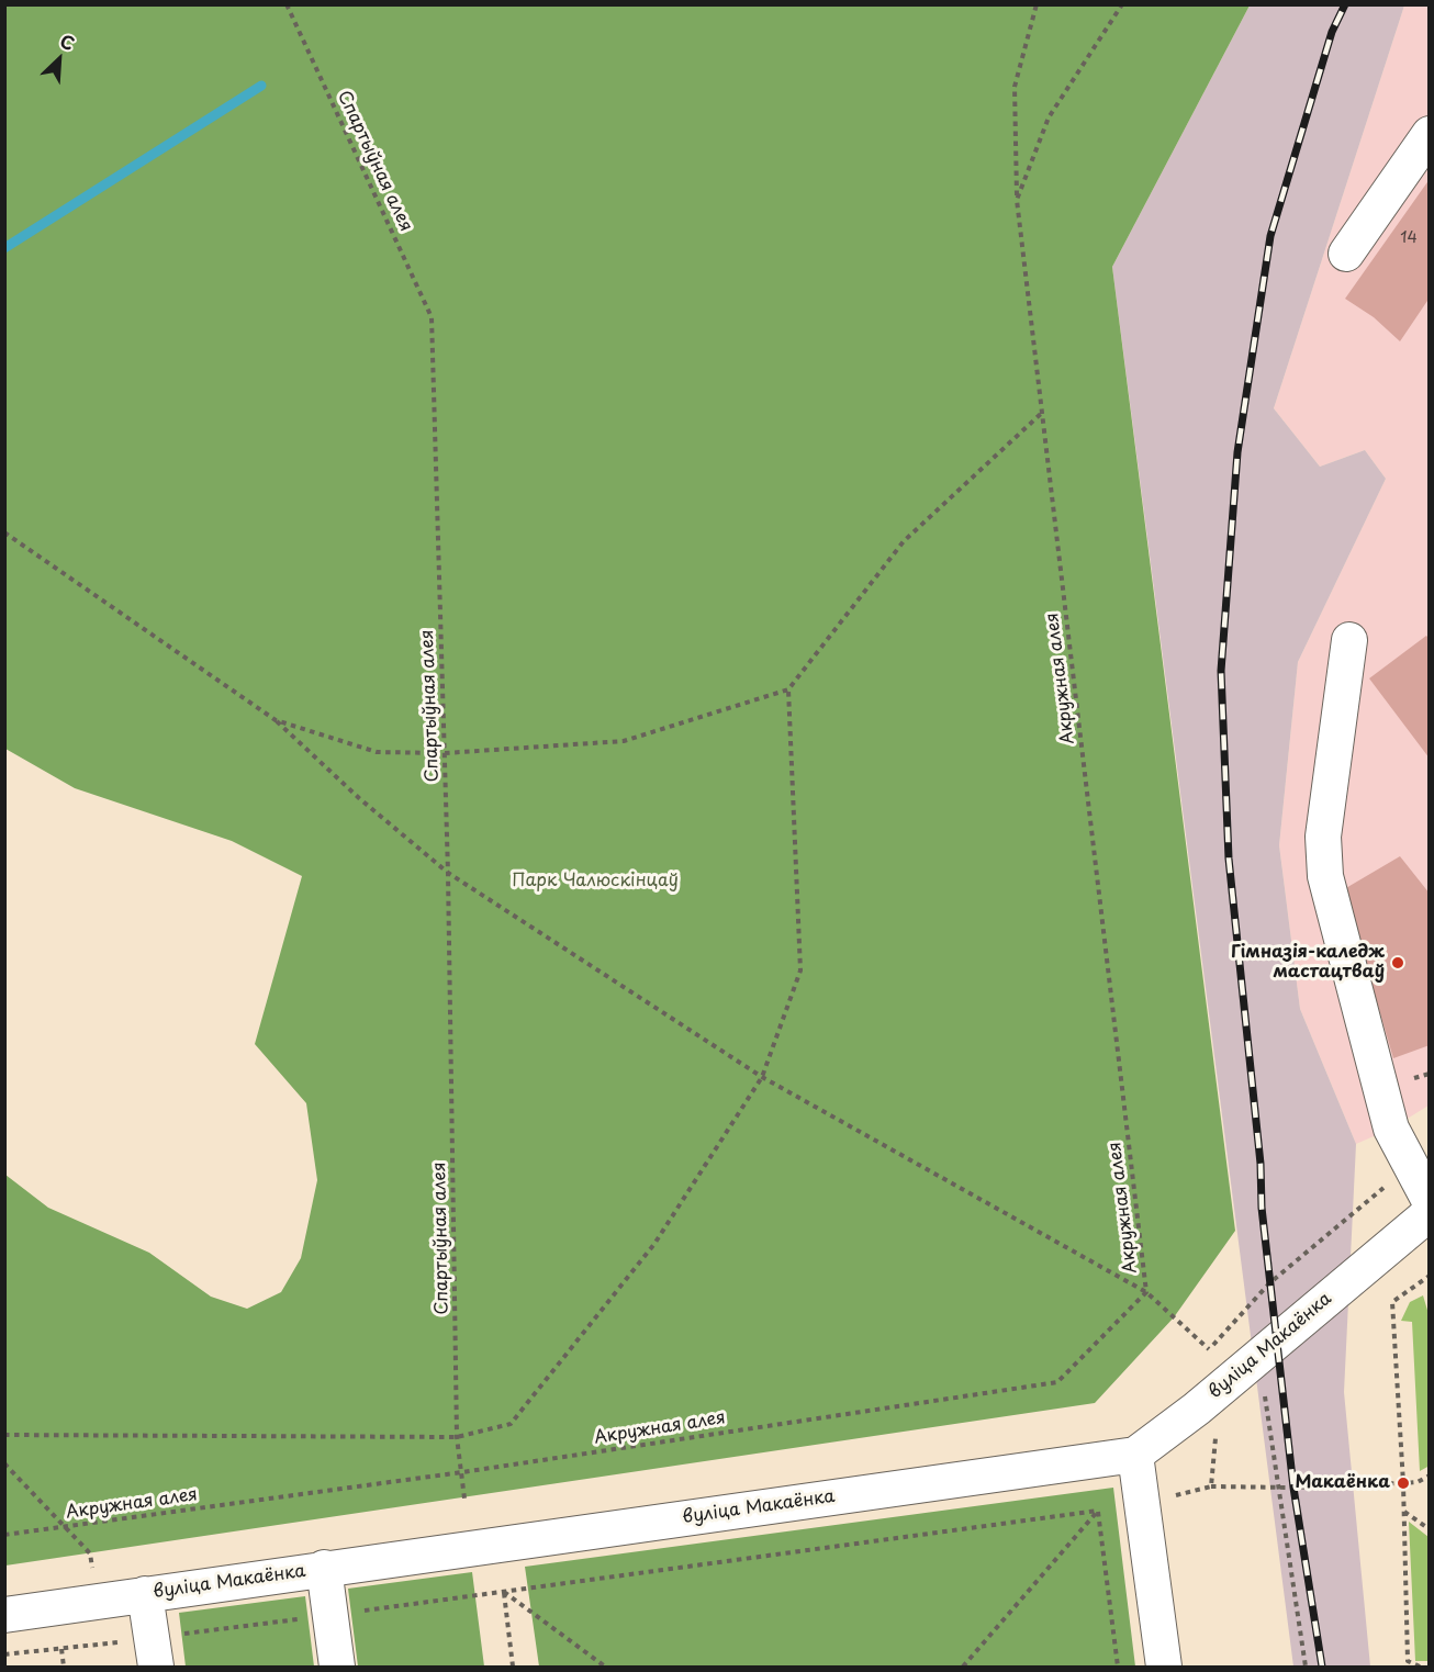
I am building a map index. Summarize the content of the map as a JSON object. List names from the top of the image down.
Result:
{
  "streets": {
    "street": ["вуліца Макаёнка"],
    "path": ["Спартыўная алея", "Акружная алея"]
  },
  "crossings": [
    ["Спартыўная алея", "Акружная алея"]
  ],
  "parks": ["Парк Чалюскінцаў"],
  "places": ["Гімназія-каледж мастацтваў", "Макаёнка"],
  "house_numbers": ["14"],
  "north": "top right"
}
